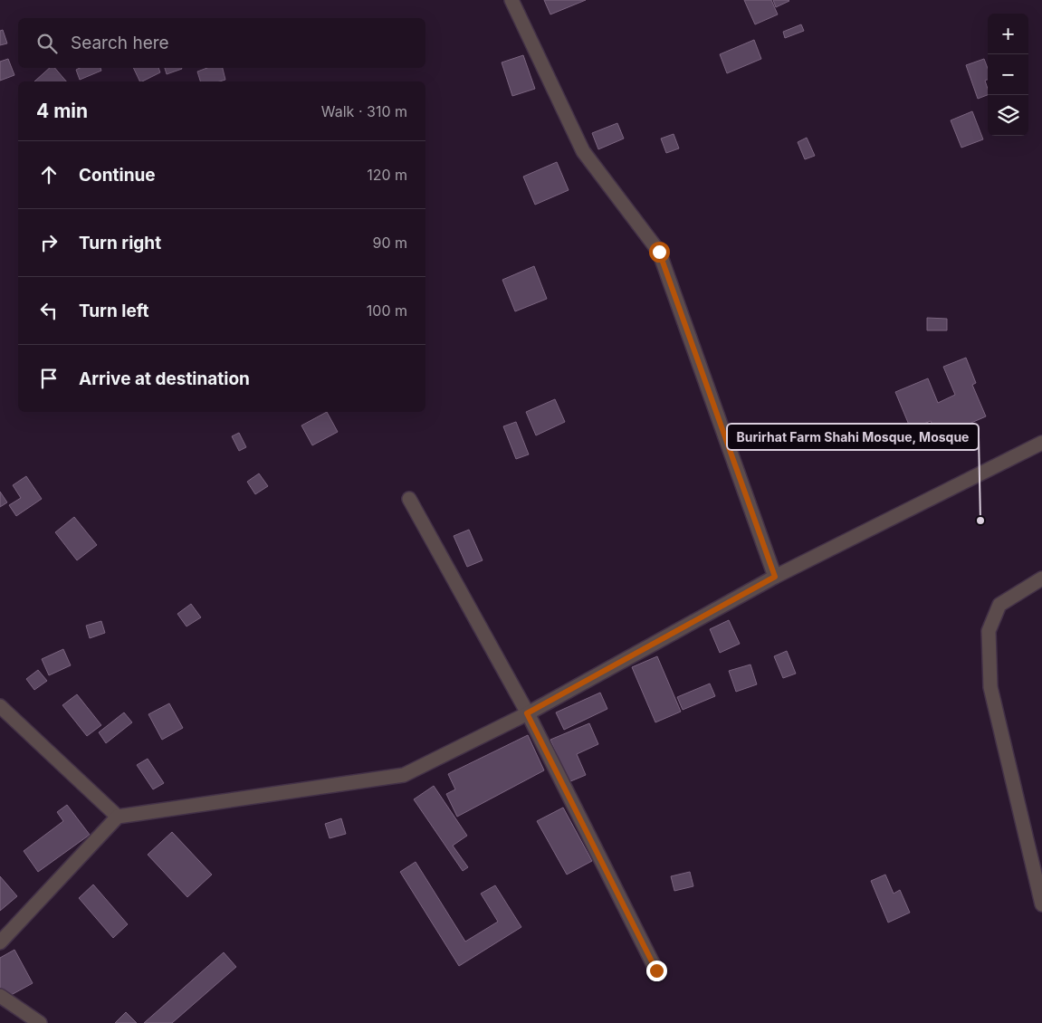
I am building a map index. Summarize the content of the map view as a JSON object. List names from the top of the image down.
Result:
{
  "places": ["Burirhat Farm Shahi Mosque, Mosque"],
  "page": {
    "map_buttons": ["+", "−"],
    "search": "Search here",
    "heading": ["4 min", "Walk · 310 m"],
    "list": [
      ["Continue", "120 m"],
      ["Turn right", "90 m"],
      ["Turn left", "100 m"],
      "Arrive at destination"
    ]
  }
}
